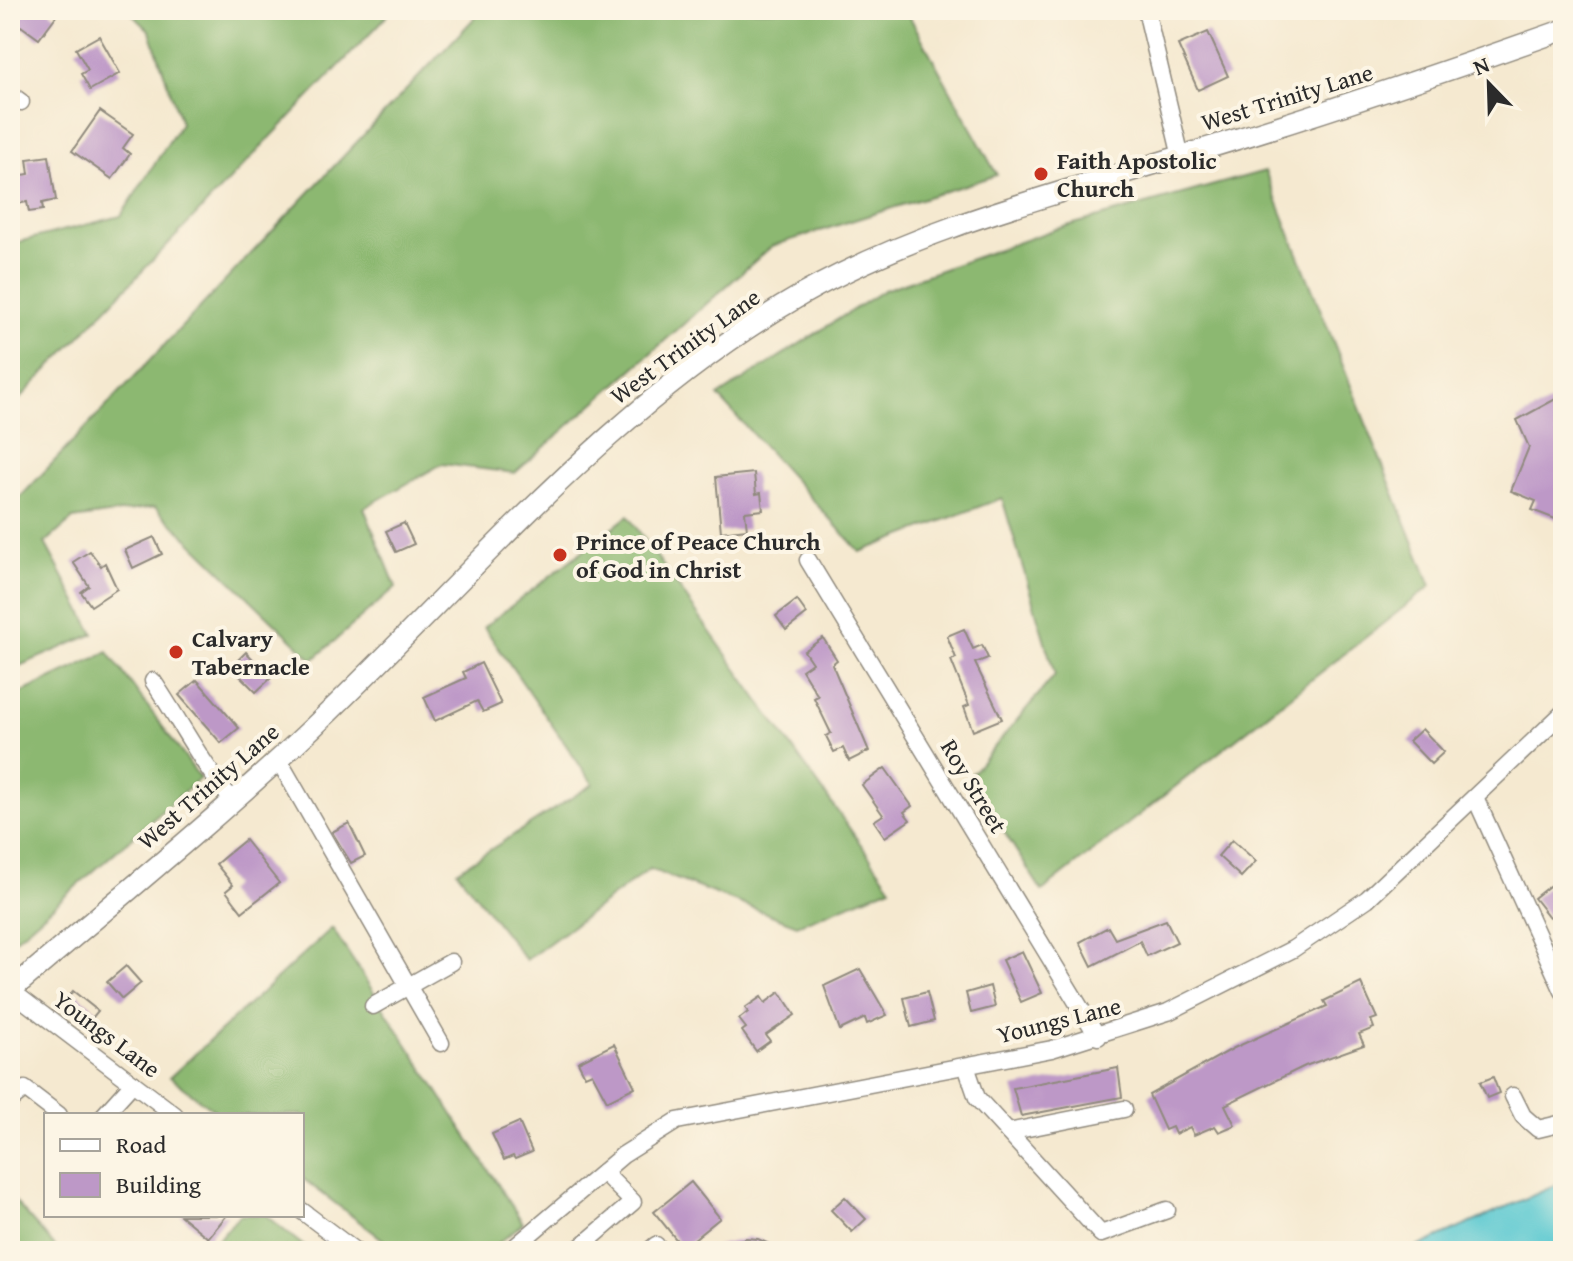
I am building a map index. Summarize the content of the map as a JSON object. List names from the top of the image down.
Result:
{
  "streets": {
    "main road": ["West Trinity Lane"],
    "street": ["Roy Street", "Youngs Lane"]
  },
  "crossings": [
    ["West Trinity Lane", "Youngs Lane"],
    ["Roy Street", "Youngs Lane"]
  ],
  "places": ["Faith Apostolic Church", "Prince of Peace Church of God in Christ", "Calvary Tabernacle"],
  "legend": ["Road", "Building"],
  "north": "top left"
}
